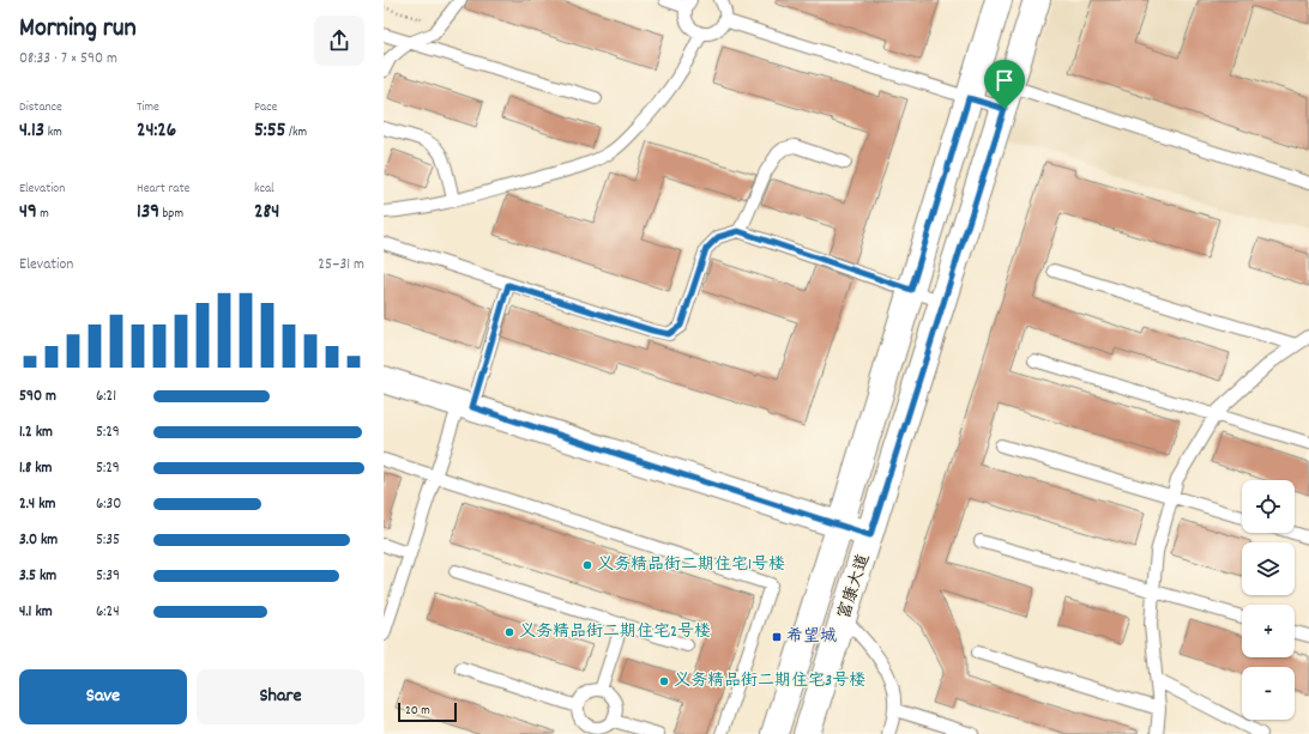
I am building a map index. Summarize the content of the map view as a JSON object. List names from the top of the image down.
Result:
{
  "streets": {
    "street": ["富康大道"]
  },
  "places": {
    "other": ["义务精品街二期住宅1号楼", "义务精品街二期住宅2号楼", "义务精品街二期住宅3号楼"],
    "transit": ["希望城"]
  },
  "scale_bar": "20 m",
  "page": {
    "heading": ["Morning run", "08:33 · 7 × 590 m"],
    "stats": [
      ["Distance", "4.13 km"],
      ["Time", "24:26"],
      ["Pace", "5:55 /km"],
      ["Elevation", "49 m"],
      ["Heart rate", "139 bpm"],
      ["kcal", "284"]
    ],
    "chart": ["Elevation", "25–31 m"],
    "list": [
      {
        "name": "590 m",
        "note": "6:21"
      },
      {
        "name": "1.2 km",
        "note": "5:29"
      },
      {
        "name": "1.8 km",
        "note": "5:29"
      },
      {
        "name": "2.4 km",
        "note": "6:30"
      },
      {
        "name": "3.0 km",
        "note": "5:35"
      },
      {
        "name": "3.5 km",
        "note": "5:39"
      },
      {
        "name": "4.1 km",
        "note": "6:24"
      }
    ],
    "map_buttons": ["+", "−"],
    "buttons": ["Save", "Share"],
    "scale": "20 m"
  }
}
